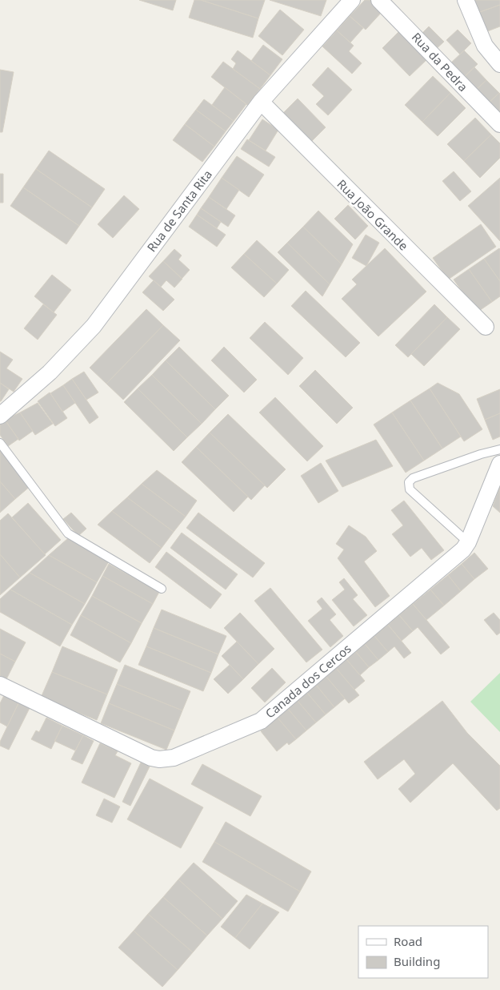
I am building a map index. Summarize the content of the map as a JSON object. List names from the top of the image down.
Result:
{
  "streets": {
    "street": [
      "Rua da Pedra",
      "Rua de Santa Rita",
      "Rua João Grande",
      "Canada dos Cercos"
    ]
  },
  "crossings": [
    ["Rua de Santa Rita", "Rua João Grande"]
  ],
  "legend": ["Road", "Building"]
}
